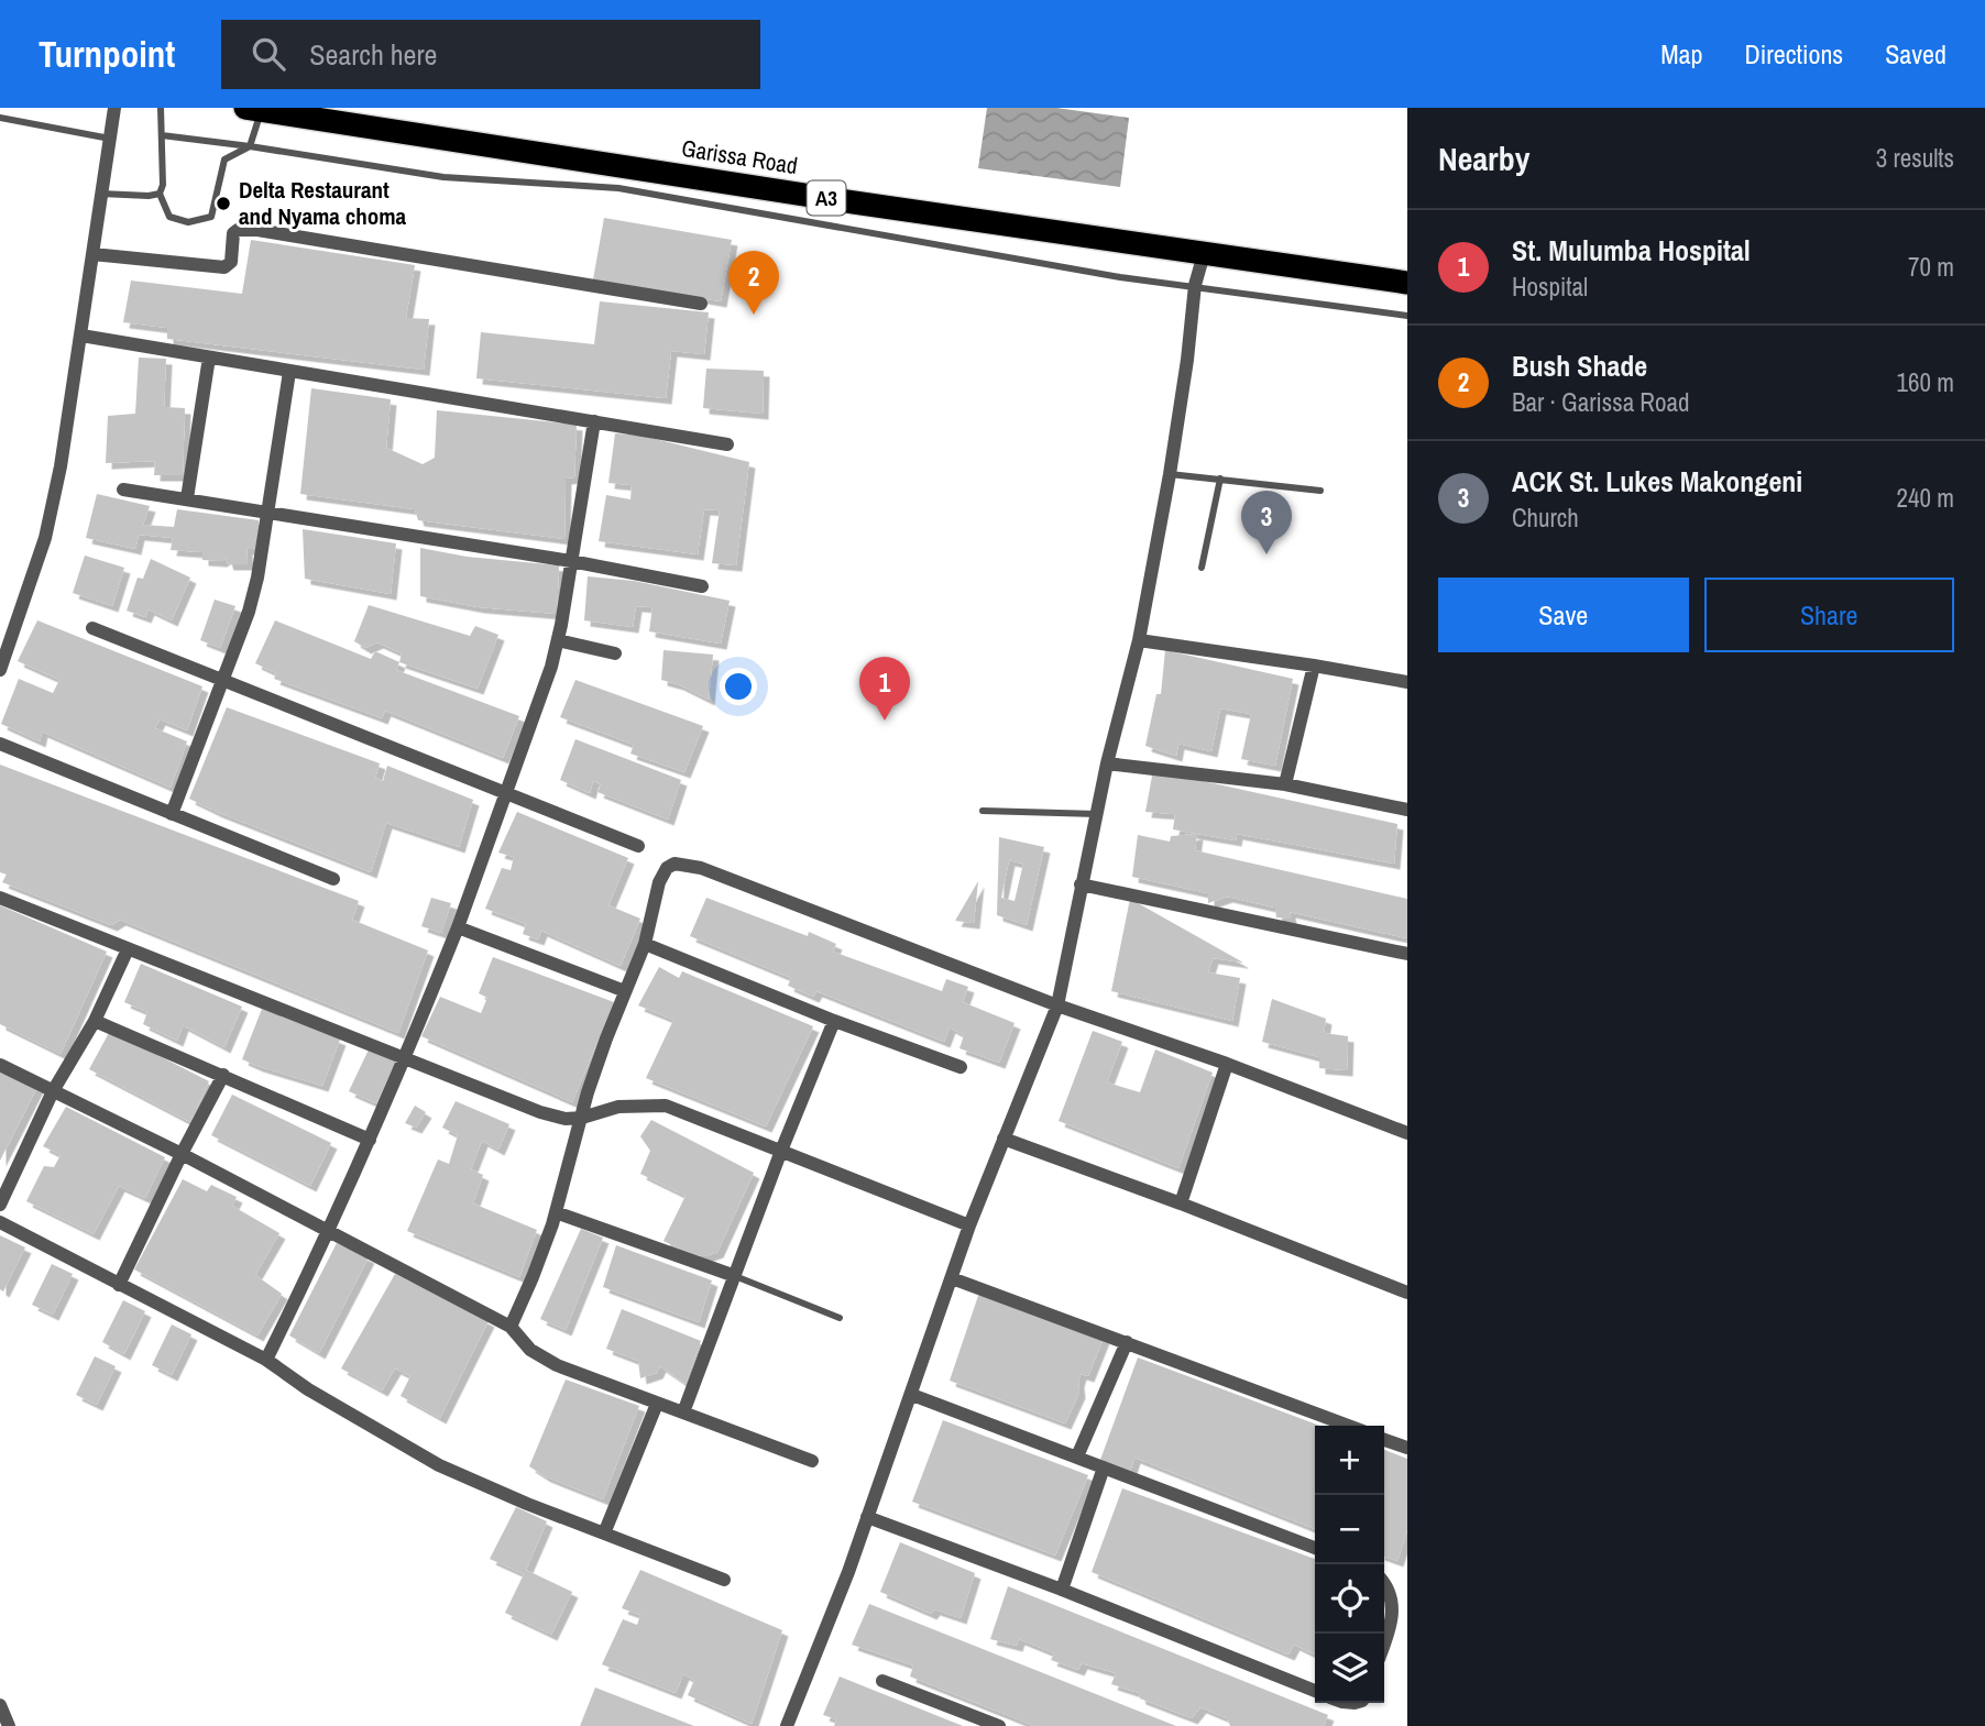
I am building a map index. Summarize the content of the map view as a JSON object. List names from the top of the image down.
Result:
{
  "streets": {
    "highway": ["Garissa Road", "A3"]
  },
  "places": ["Delta Restaurant and Nyama choma"],
  "page": {
    "header": "Turnpoint",
    "search": "Search here",
    "nav": ["Map", "Directions", "Saved"],
    "heading": ["Nearby", "3 results"],
    "list": [
      {
        "mark": "1",
        "name": "St. Mulumba Hospital",
        "note": "Hospital",
        "value": "70 m"
      },
      {
        "mark": "2",
        "name": "Bush Shade",
        "note": "Bar · Garissa Road",
        "value": "160 m"
      },
      {
        "mark": "3",
        "name": "ACK St. Lukes Makongeni",
        "note": "Church",
        "value": "240 m"
      }
    ],
    "pins": ["2", "3", "1"],
    "buttons": ["Save", "Share"],
    "map_buttons": ["+", "−"]
  }
}
